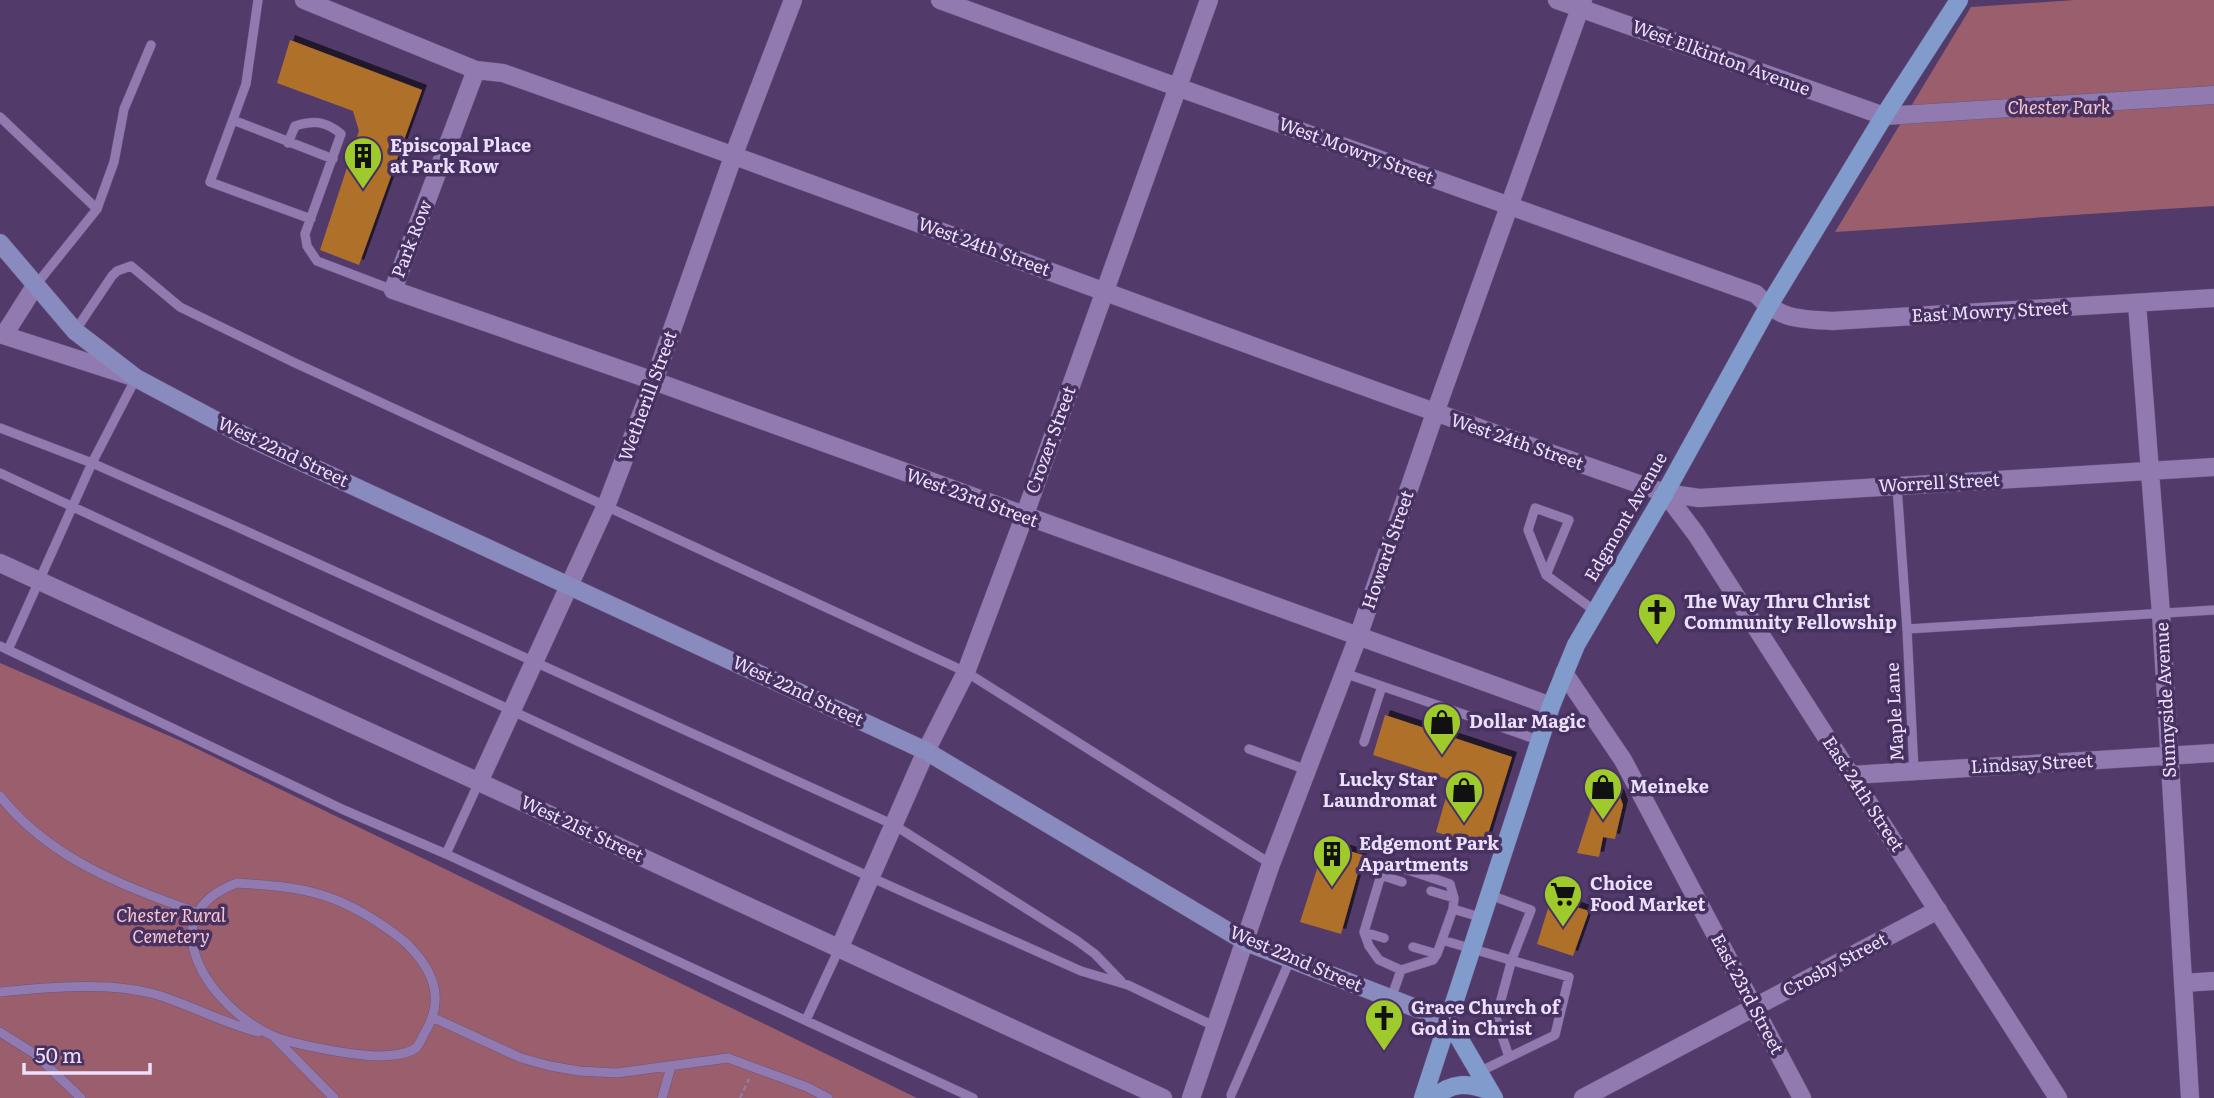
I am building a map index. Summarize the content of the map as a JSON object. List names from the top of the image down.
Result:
{
  "streets": {
    "main road": ["Edgmont Avenue"],
    "street": [
      "West Elkinton Avenue",
      "West Mowry Street",
      "Park Row",
      "West 24th Street",
      "East Mowry Street",
      "Wetherill Street",
      "Crozer Street",
      "West 22nd Street",
      "Worrell Street",
      "West 23rd Street",
      "Howard Street",
      "Sunnyside Avenue",
      "Lindsay Street",
      "East 24th Street",
      "West 21st Street",
      "Crosby Street",
      "East 23rd Street"
    ],
    "lane": ["Maple Lane"]
  },
  "crossings": [
    ["West Elkinton Avenue", "Edgmont Avenue"],
    ["West Elkinton Avenue", "Howard Street"],
    ["West Mowry Street", "East Mowry Street"],
    ["West Mowry Street", "Crozer Street"],
    ["West Mowry Street", "Edgmont Avenue"],
    ["West Mowry Street", "Howard Street"],
    ["Park Row", "West 24th Street"],
    ["Park Row", "West 23rd Street"],
    ["West 24th Street", "Wetherill Street"],
    ["West 24th Street", "Crozer Street"],
    ["West 24th Street", "Worrell Street"],
    ["West 24th Street", "Edgmont Avenue"],
    ["West 24th Street", "Howard Street"],
    ["West 24th Street", "East 24th Street"],
    ["East Mowry Street", "Edgmont Avenue"],
    ["East Mowry Street", "Sunnyside Avenue"],
    ["Wetherill Street", "West 22nd Street"],
    ["Wetherill Street", "West 23rd Street"],
    ["Wetherill Street", "West 21st Street"],
    ["Crozer Street", "West 22nd Street"],
    ["Crozer Street", "West 23rd Street"],
    ["Crozer Street", "West 21st Street"],
    ["West 22nd Street", "Edgmont Avenue"],
    ["West 22nd Street", "Howard Street"],
    ["Worrell Street", "Edgmont Avenue"],
    ["Worrell Street", "Sunnyside Avenue"],
    ["Worrell Street", "Maple Lane"],
    ["Worrell Street", "East 24th Street"],
    ["West 23rd Street", "Edgmont Avenue"],
    ["West 23rd Street", "Howard Street"],
    ["Edgmont Avenue", "East 24th Street"],
    ["Edgmont Avenue", "East 23rd Street"],
    ["Sunnyside Avenue", "Lindsay Street"],
    ["Maple Lane", "Lindsay Street"],
    ["Lindsay Street", "East 24th Street"],
    ["East 24th Street", "Crosby Street"],
    ["Crosby Street", "East 23rd Street"]
  ],
  "parks": ["Chester Park", "Chester Rural Cemetery"],
  "places": {
    "building": ["Episcopal Place at Park Row", "Edgemont Park Apartments"],
    "church": ["The Way Thru Christ Community Fellowship", "Grace Church of God in Christ"],
    "shop": ["Dollar Magic", "Meineke", "Lucky Star Laundromat"],
    "supermarket": ["Choice Food Market"]
  },
  "scale_bar": "50 m"
}
